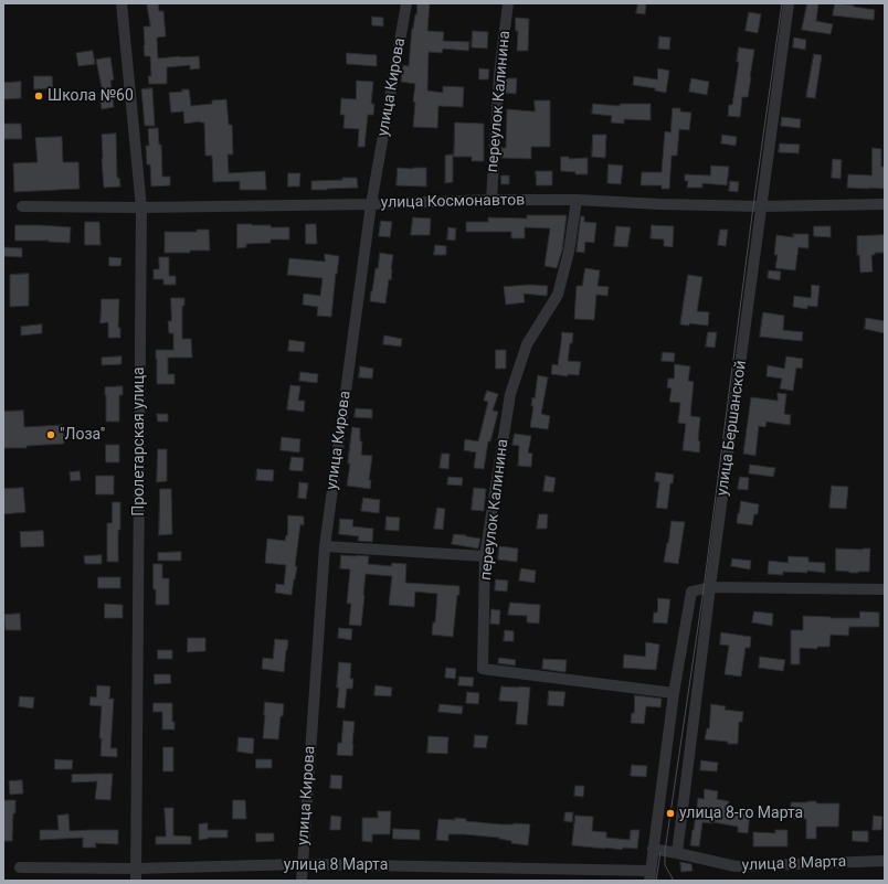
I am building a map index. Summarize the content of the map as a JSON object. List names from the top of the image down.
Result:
{
  "streets": {
    "street": [
      "улица Кирова",
      "переулок Калинина",
      "улица Космонавтов",
      "улица Бершанской",
      "Пролетарская улица",
      "улица 8 Марта"
    ]
  },
  "crossings": [
    ["улица Кирова", "улица Космонавтов"],
    ["улица Кирова", "улица 8 Марта"],
    ["переулок Калинина", "улица Космонавтов"],
    ["улица Космонавтов", "улица Бершанской"],
    ["улица Космонавтов", "Пролетарская улица"],
    ["улица Бершанской", "улица 8 Марта"],
    ["Пролетарская улица", "улица 8 Марта"]
  ],
  "places": ["Школа №60", "\"Лоза\"", "улица 8-го Марта"]
}
